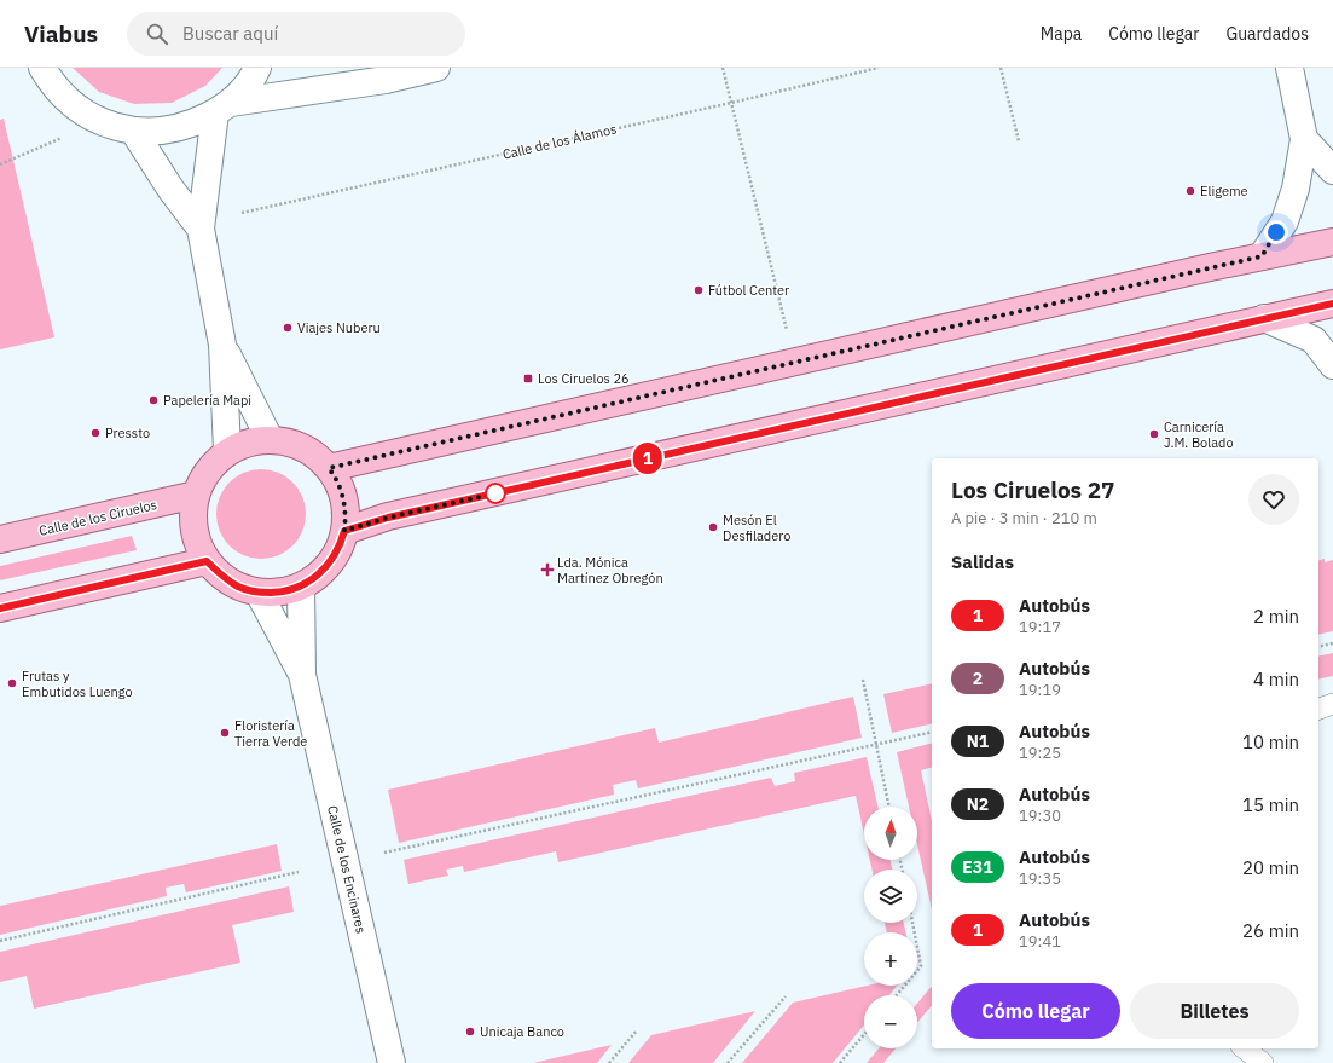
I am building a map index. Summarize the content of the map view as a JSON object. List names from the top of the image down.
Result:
{
  "streets": {
    "main road": ["Calle de los Ciruelos"],
    "street": ["Calle de los Encinares"],
    "path": ["Calle de los Álamos"]
  },
  "crossings": [
    ["Calle de los Ciruelos", "Calle de los Encinares"]
  ],
  "places": {
    "other": [
      "Eligeme",
      "Fútbol Center",
      "Viajes Nuberu",
      "Papelería Mapi",
      "Pressto",
      "Carnicería J.M. Bolado",
      "Mesón El Desfiladero",
      "Frutas y Embutidos Luengo",
      "Floristería Tierra Verde",
      "Unicaja Banco"
    ],
    "transit": ["Los Ciruelos 26"],
    "health": ["Lda. Mónica Martínez Obregón"]
  },
  "lines": ["bus line 1"],
  "north": "top",
  "page": {
    "header": "Viabus",
    "search": "Buscar aquí",
    "nav": ["Mapa", "Cómo llegar", "Guardados"],
    "on_map": "1",
    "heading": [
      ["Los Ciruelos 27", "A pie · 3 min · 210 m"],
      "Salidas"
    ],
    "list": [
      {
        "mark": "1",
        "name": "Autobús",
        "note": "19:17",
        "value": "2 min"
      },
      {
        "mark": "2",
        "name": "Autobús",
        "note": "19:19",
        "value": "4 min"
      },
      {
        "mark": "N1",
        "name": "Autobús",
        "note": "19:25",
        "value": "10 min"
      },
      {
        "mark": "N2",
        "name": "Autobús",
        "note": "19:30",
        "value": "15 min"
      },
      {
        "mark": "E31",
        "name": "Autobús",
        "note": "19:35",
        "value": "20 min"
      },
      {
        "mark": "1",
        "name": "Autobús",
        "note": "19:41",
        "value": "26 min"
      }
    ],
    "map_buttons": ["+", "−"],
    "buttons": ["Cómo llegar", "Billetes"]
  }
}
